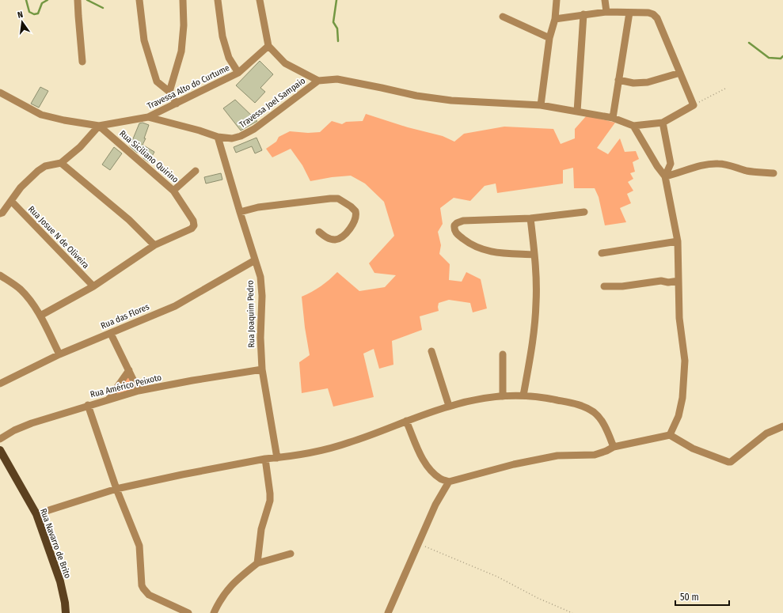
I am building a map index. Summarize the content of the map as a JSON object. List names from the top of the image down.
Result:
{
  "streets": {
    "main road": ["Rua Navarro de Brito"],
    "street": [
      "Travessa Alto do Curtume",
      "Travessa Joel Sampaio",
      "Rua Siciliano Quirino",
      "Rua Josue N de Oliveira",
      "Rua Joaquim Pedro",
      "Rua das Flores",
      "Rua Américo Peixoto"
    ]
  },
  "crossings": [
    ["Travessa Alto do Curtume", "Travessa Joel Sampaio"],
    ["Travessa Alto do Curtume", "Rua Siciliano Quirino"],
    ["Travessa Joel Sampaio", "Rua Joaquim Pedro"],
    ["Rua Joaquim Pedro", "Rua das Flores"],
    ["Rua Joaquim Pedro", "Rua Américo Peixoto"]
  ],
  "scale_bar": "50 m",
  "north": "top"
}
